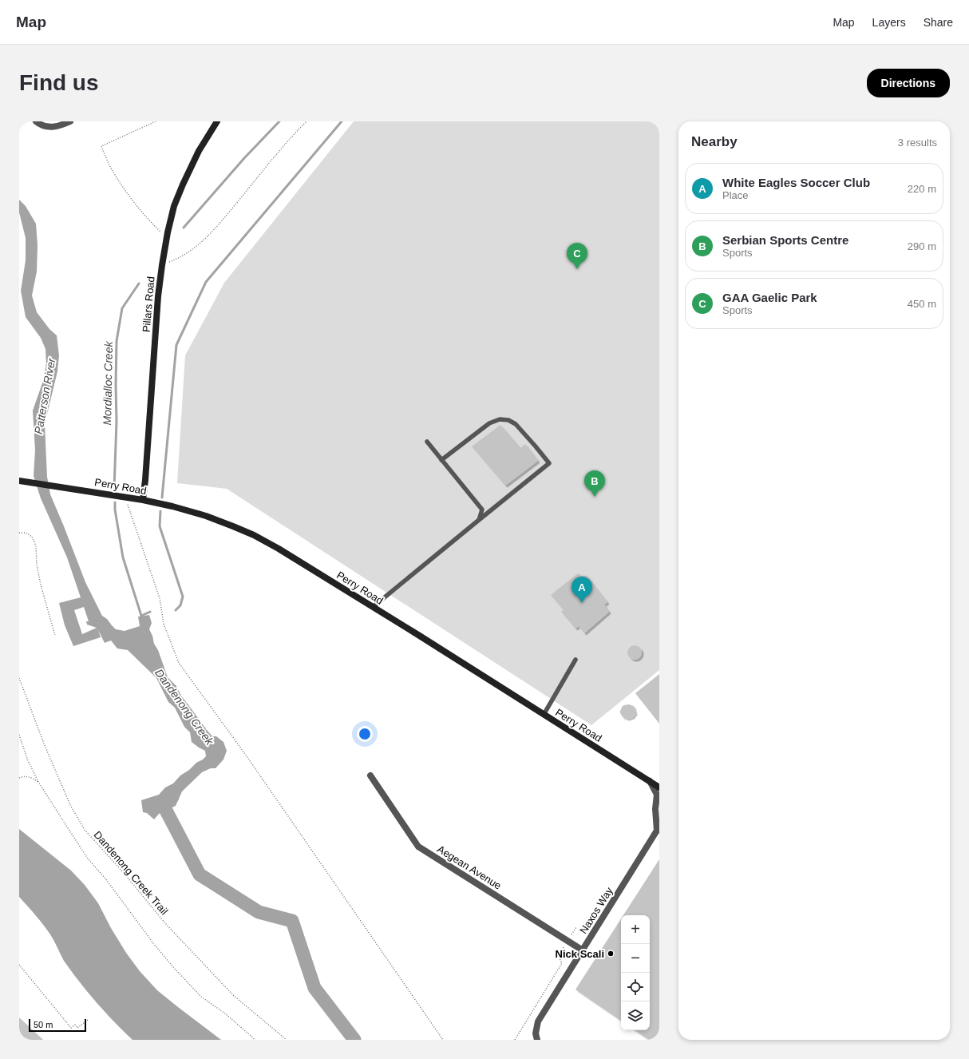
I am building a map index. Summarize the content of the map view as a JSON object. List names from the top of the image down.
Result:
{
  "streets": {
    "main road": ["Pillars Road", "Perry Road"],
    "street": ["Aegean Avenue", "Naxos Way"],
    "path": ["Dandenong Creek Trail"]
  },
  "crossings": [
    ["Pillars Road", "Perry Road"],
    ["Aegean Avenue", "Naxos Way"]
  ],
  "water": ["Mordialloc Creek", "Patterson River", "Dandenong Creek"],
  "places": ["Nick Scali"],
  "scale_bar": "50 m",
  "page": {
    "header": "Map",
    "nav": ["Map", "Layers", "Share"],
    "buttons": "Directions",
    "title": "Find us",
    "heading": ["Nearby", "3 results"],
    "list": [
      {
        "mark": "A",
        "name": "White Eagles Soccer Club",
        "note": "Place",
        "value": "220 m"
      },
      {
        "mark": "B",
        "name": "Serbian Sports Centre",
        "note": "Sports",
        "value": "290 m"
      },
      {
        "mark": "C",
        "name": "GAA Gaelic Park",
        "note": "Sports",
        "value": "450 m"
      }
    ],
    "pins": ["C", "B", "A"],
    "map_buttons": ["+", "−"],
    "scale": "50 m"
  }
}
